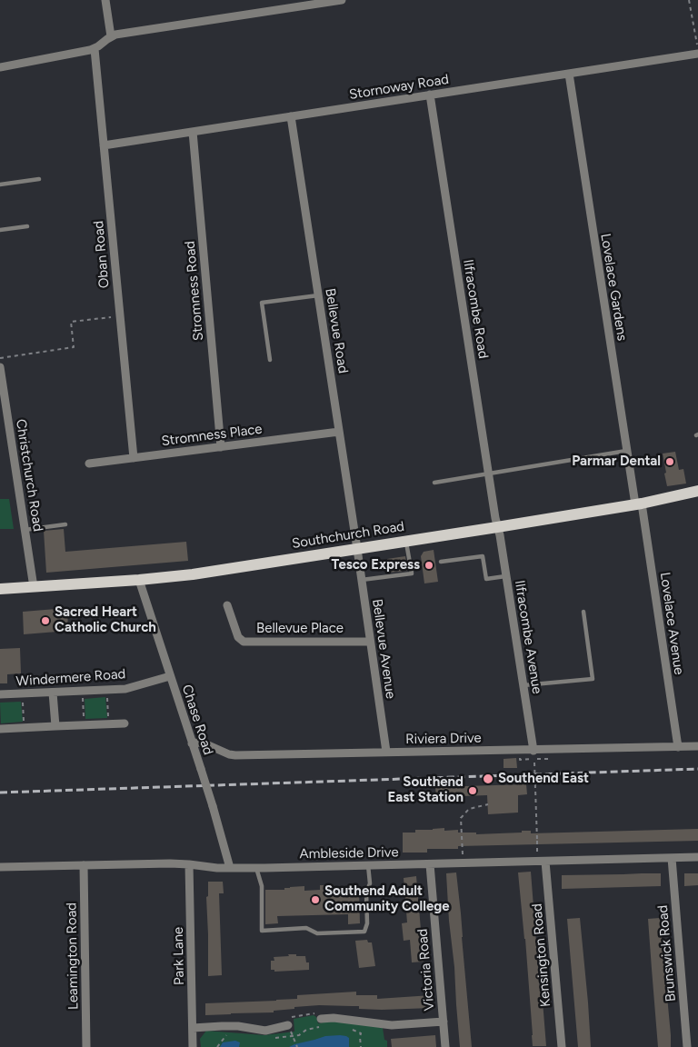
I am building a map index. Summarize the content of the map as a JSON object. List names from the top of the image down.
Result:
{
  "streets": {
    "main road": ["Southchurch Road"],
    "street": [
      "Stornoway Road",
      "Oban Road",
      "Lovelace Gardens",
      "Stromness Road",
      "Ilfracombe Road",
      "Bellevue Road",
      "Stromness Place",
      "Christchurch Road",
      "Lovelace Avenue",
      "Bellevue Place",
      "Ilfracombe Avenue",
      "Bellevue Avenue",
      "Windermere Road",
      "Chase Road",
      "Riviera Drive",
      "Ambleside Drive",
      "Brunswick Road",
      "Kensington Road",
      "Leamington Road",
      "Park Lane",
      "Victoria Road"
    ]
  },
  "crossings": [
    ["Stornoway Road", "Oban Road"],
    ["Stornoway Road", "Lovelace Gardens"],
    ["Stornoway Road", "Stromness Road"],
    ["Stornoway Road", "Ilfracombe Road"],
    ["Stornoway Road", "Bellevue Road"],
    ["Oban Road", "Stromness Place"],
    ["Lovelace Gardens", "Southchurch Road"],
    ["Lovelace Gardens", "Lovelace Avenue"],
    ["Stromness Road", "Stromness Place"],
    ["Ilfracombe Road", "Southchurch Road"],
    ["Ilfracombe Road", "Ilfracombe Avenue"],
    ["Bellevue Road", "Stromness Place"],
    ["Bellevue Road", "Southchurch Road"],
    ["Bellevue Road", "Bellevue Avenue"],
    ["Christchurch Road", "Southchurch Road"],
    ["Southchurch Road", "Lovelace Avenue"],
    ["Southchurch Road", "Ilfracombe Avenue"],
    ["Southchurch Road", "Bellevue Avenue"],
    ["Southchurch Road", "Chase Road"],
    ["Lovelace Avenue", "Riviera Drive"],
    ["Bellevue Place", "Bellevue Avenue"],
    ["Ilfracombe Avenue", "Riviera Drive"],
    ["Bellevue Avenue", "Riviera Drive"],
    ["Windermere Road", "Chase Road"],
    ["Chase Road", "Riviera Drive"],
    ["Chase Road", "Ambleside Drive"],
    ["Ambleside Drive", "Brunswick Road"],
    ["Ambleside Drive", "Kensington Road"],
    ["Ambleside Drive", "Leamington Road"],
    ["Ambleside Drive", "Park Lane"],
    ["Ambleside Drive", "Victoria Road"]
  ],
  "places": [
    "Parmar Dental",
    "Tesco Express",
    "Sacred Heart Catholic Church",
    "Southend East",
    "Southend East Station",
    "Southend Adult Community College"
  ]
}
